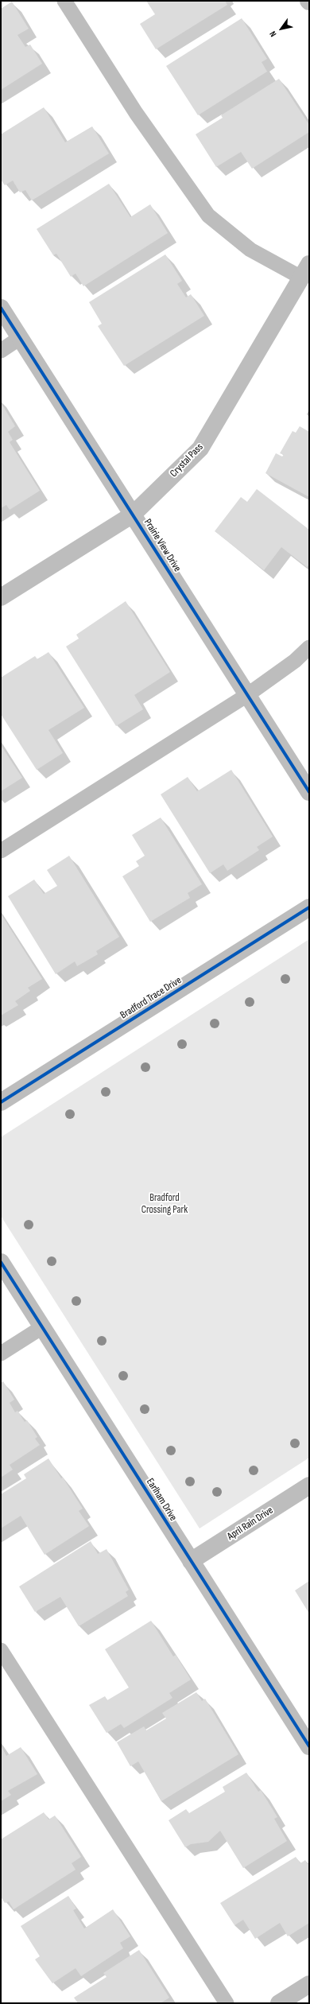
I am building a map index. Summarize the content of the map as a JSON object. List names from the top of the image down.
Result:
{
  "streets": {
    "street": [
      "Crystal Pass",
      "Prairie View Drive",
      "Bradford Trace Drive",
      "Earlham Drive",
      "April Rain Drive"
    ]
  },
  "crossings": [
    ["Crystal Pass", "Prairie View Drive"],
    ["Earlham Drive", "April Rain Drive"]
  ],
  "parks": ["Bradford Crossing Park"],
  "north": "bottom left"
}
